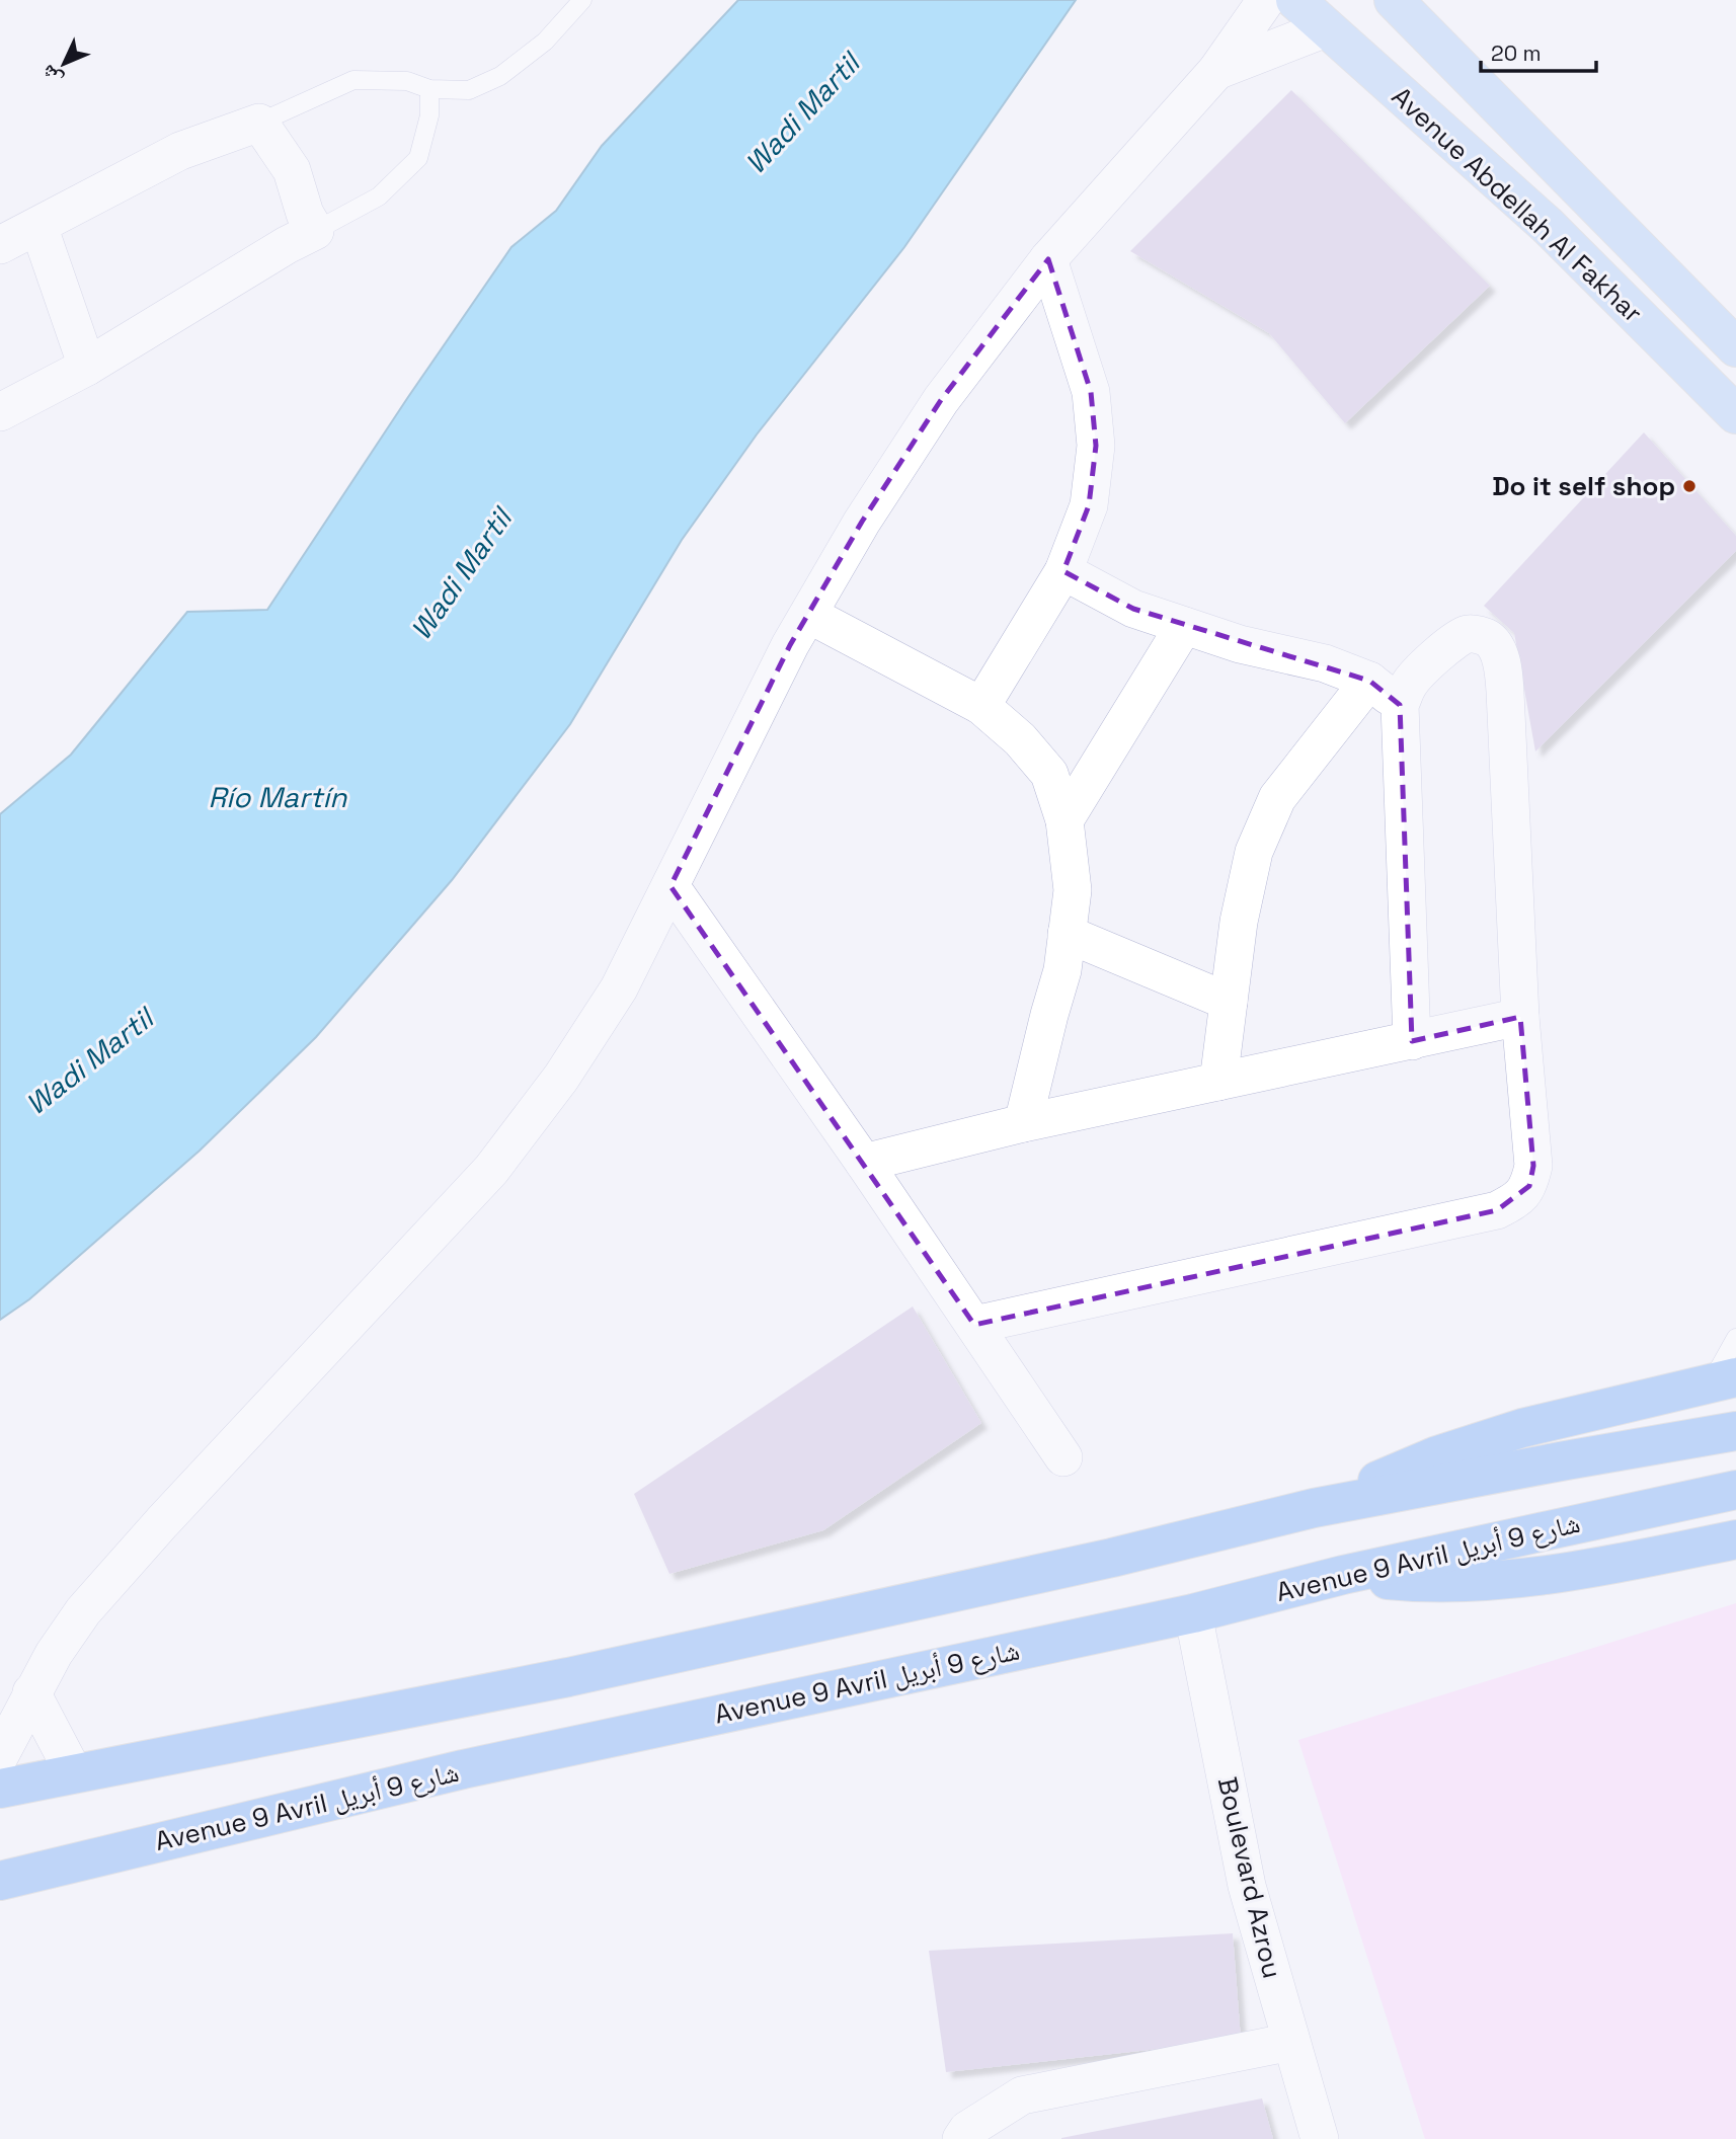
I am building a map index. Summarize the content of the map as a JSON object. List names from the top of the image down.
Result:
{
  "streets": {
    "highway": ["Avenue 9 Avril شارع 9 أبريل"],
    "main road": ["Avenue Abdellah Al Fakhar"],
    "street": ["Boulevard Azrou"]
  },
  "crossings": [
    ["Avenue 9 Avril شارع 9 أبريل", "Boulevard Azrou"]
  ],
  "water": ["Wadi Martil", "Río Martín"],
  "places": ["Do it self shop"],
  "scale_bar": "20 m",
  "north": "bottom left"
}
